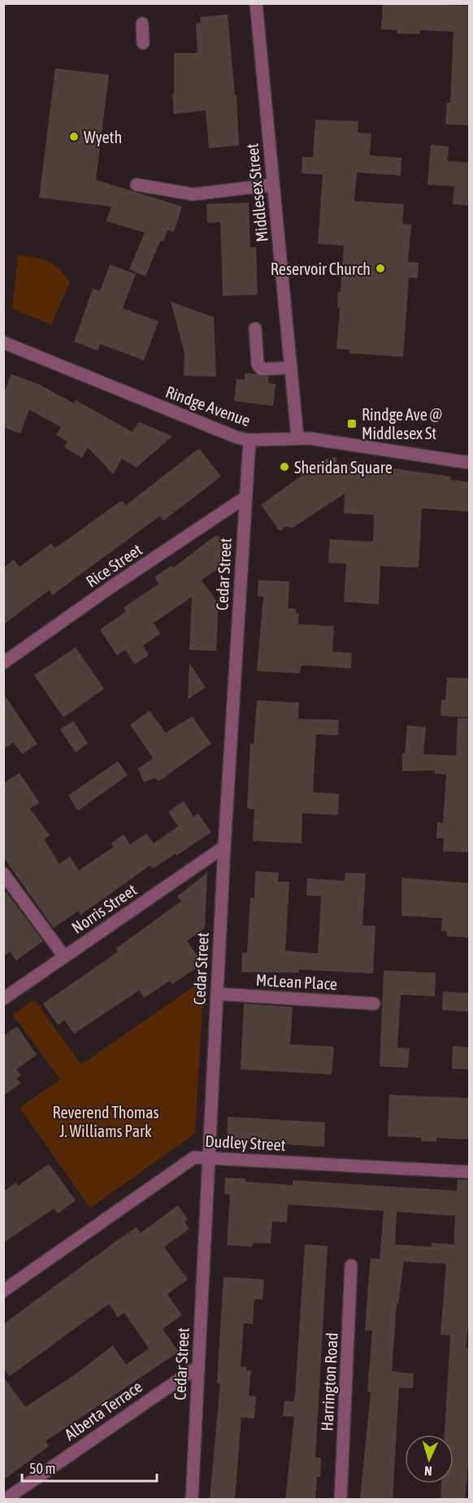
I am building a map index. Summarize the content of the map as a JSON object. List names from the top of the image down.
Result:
{
  "streets": {
    "street": [
      "Middlesex Street",
      "Rindge Avenue",
      "Rice Street",
      "Cedar Street",
      "Norris Street",
      "McLean Place",
      "Dudley Street",
      "Harrington Road",
      "Alberta Terrace"
    ]
  },
  "crossings": [
    ["Middlesex Street", "Rindge Avenue"],
    ["Rindge Avenue", "Cedar Street"],
    ["Rice Street", "Cedar Street"],
    ["Cedar Street", "Norris Street"],
    ["Cedar Street", "McLean Place"],
    ["Cedar Street", "Dudley Street"],
    ["Cedar Street", "Alberta Terrace"]
  ],
  "parks": ["Reverend Thomas J. Williams Park"],
  "places": {
    "other": ["Wyeth", "Reservoir Church", "Sheridan Square"],
    "transit": ["Rindge Ave @ Middlesex St"]
  },
  "scale_bar": "50 m",
  "north": "bottom"
}
